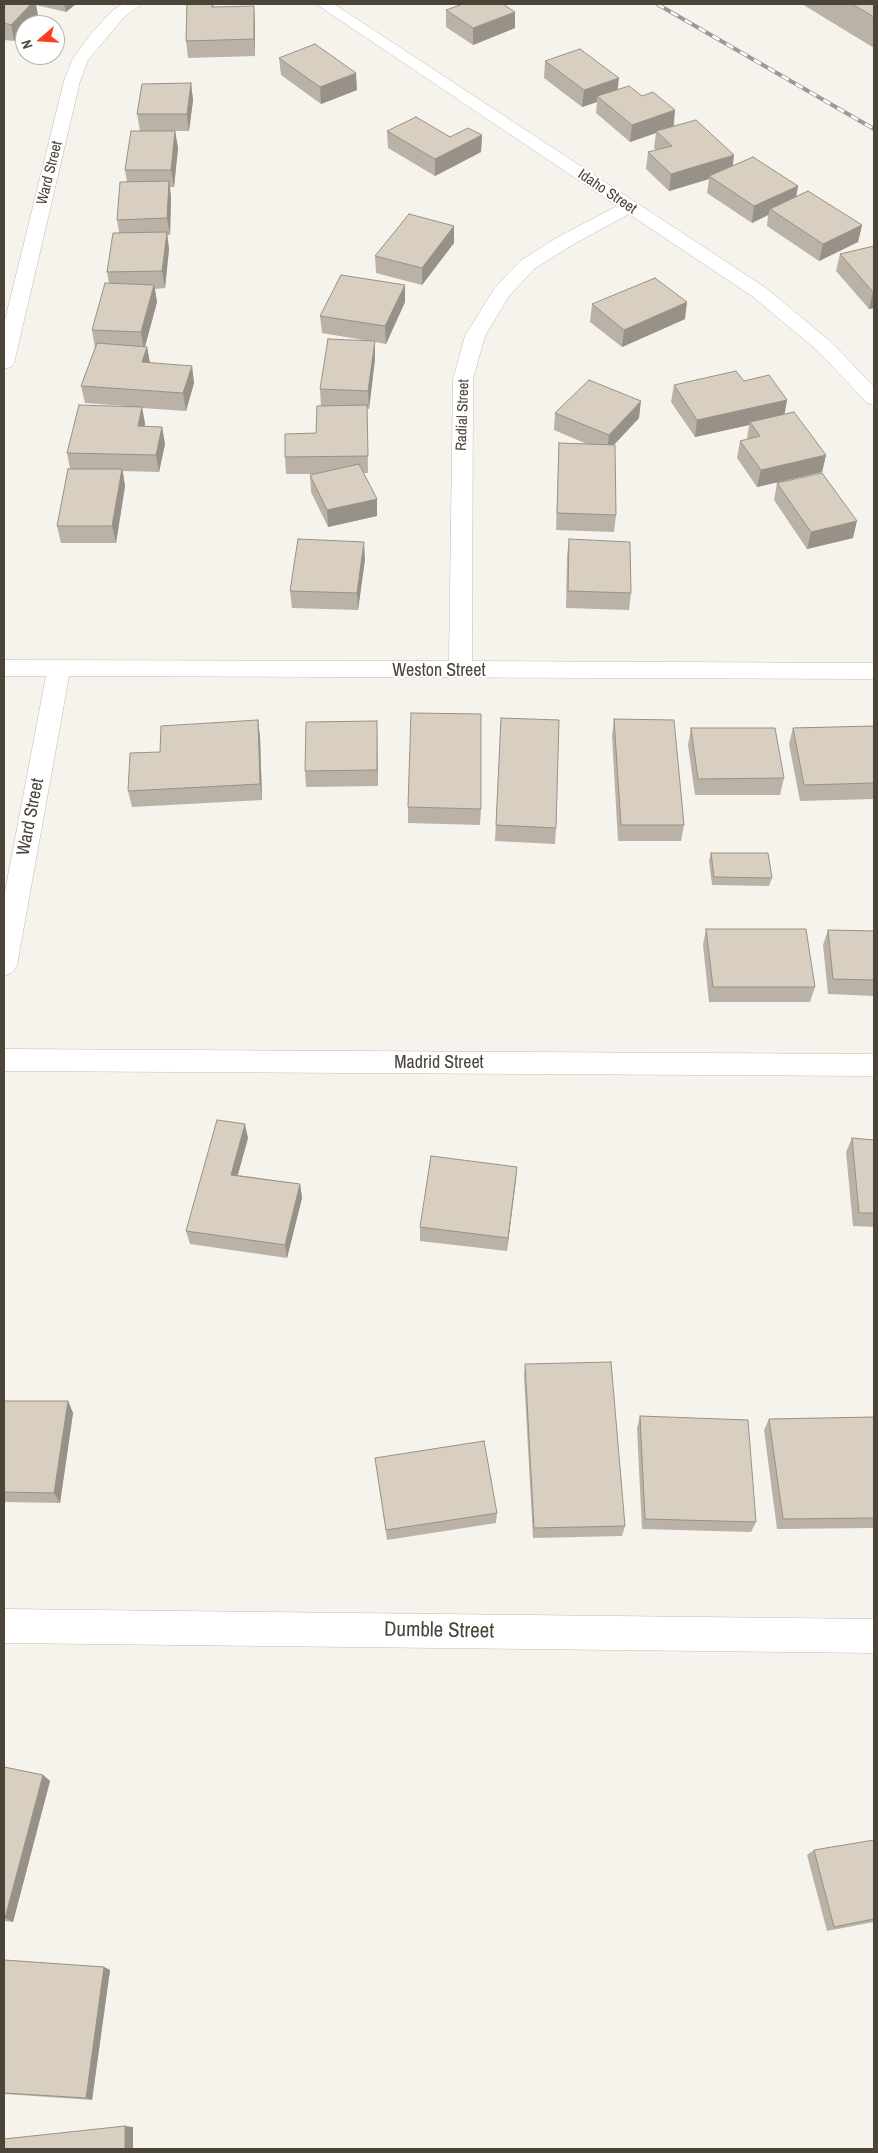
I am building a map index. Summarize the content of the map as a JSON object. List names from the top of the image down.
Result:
{
  "streets": {
    "street": [
      "Ward Street",
      "Idaho Street",
      "Radial Street",
      "Weston Street",
      "Madrid Street",
      "Dumble Street"
    ]
  },
  "crossings": [
    ["Ward Street", "Weston Street"],
    ["Idaho Street", "Radial Street"],
    ["Radial Street", "Weston Street"]
  ],
  "north": "left"
}
